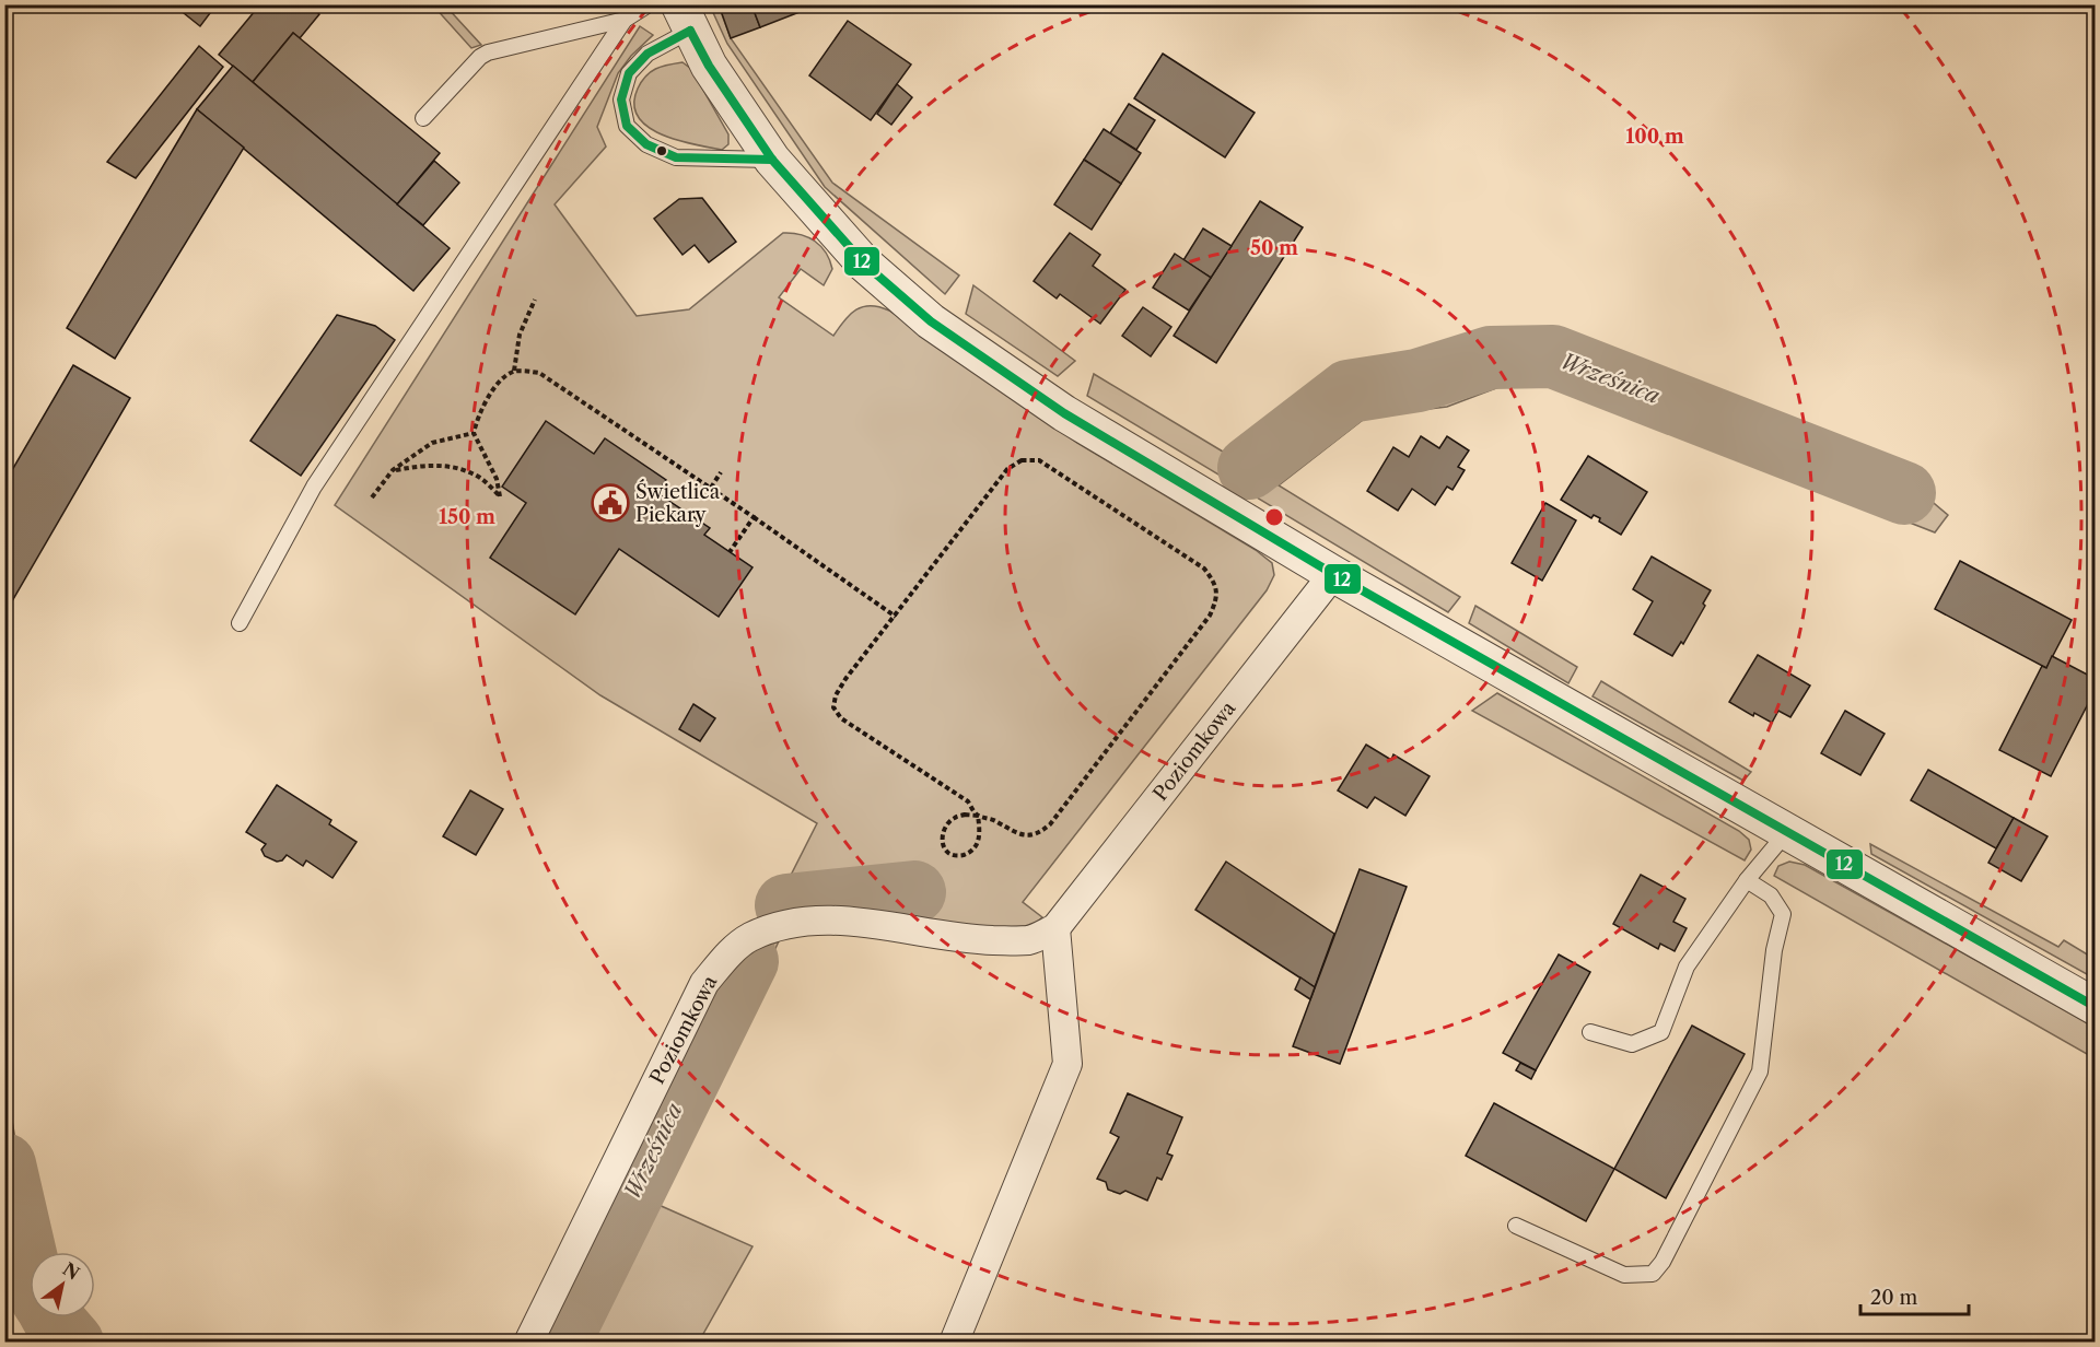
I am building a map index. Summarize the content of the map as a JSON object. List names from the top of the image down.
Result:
{
  "streets": {
    "street": ["Poziomkowa"]
  },
  "water": ["Wrześnica"],
  "places": {
    "public building": ["Świetlica Piekary"]
  },
  "lines": ["transit line 12"],
  "scale_bar": "20 m",
  "north": "top right",
  "rings": ["100 m", "50 m", "150 m"]
}
